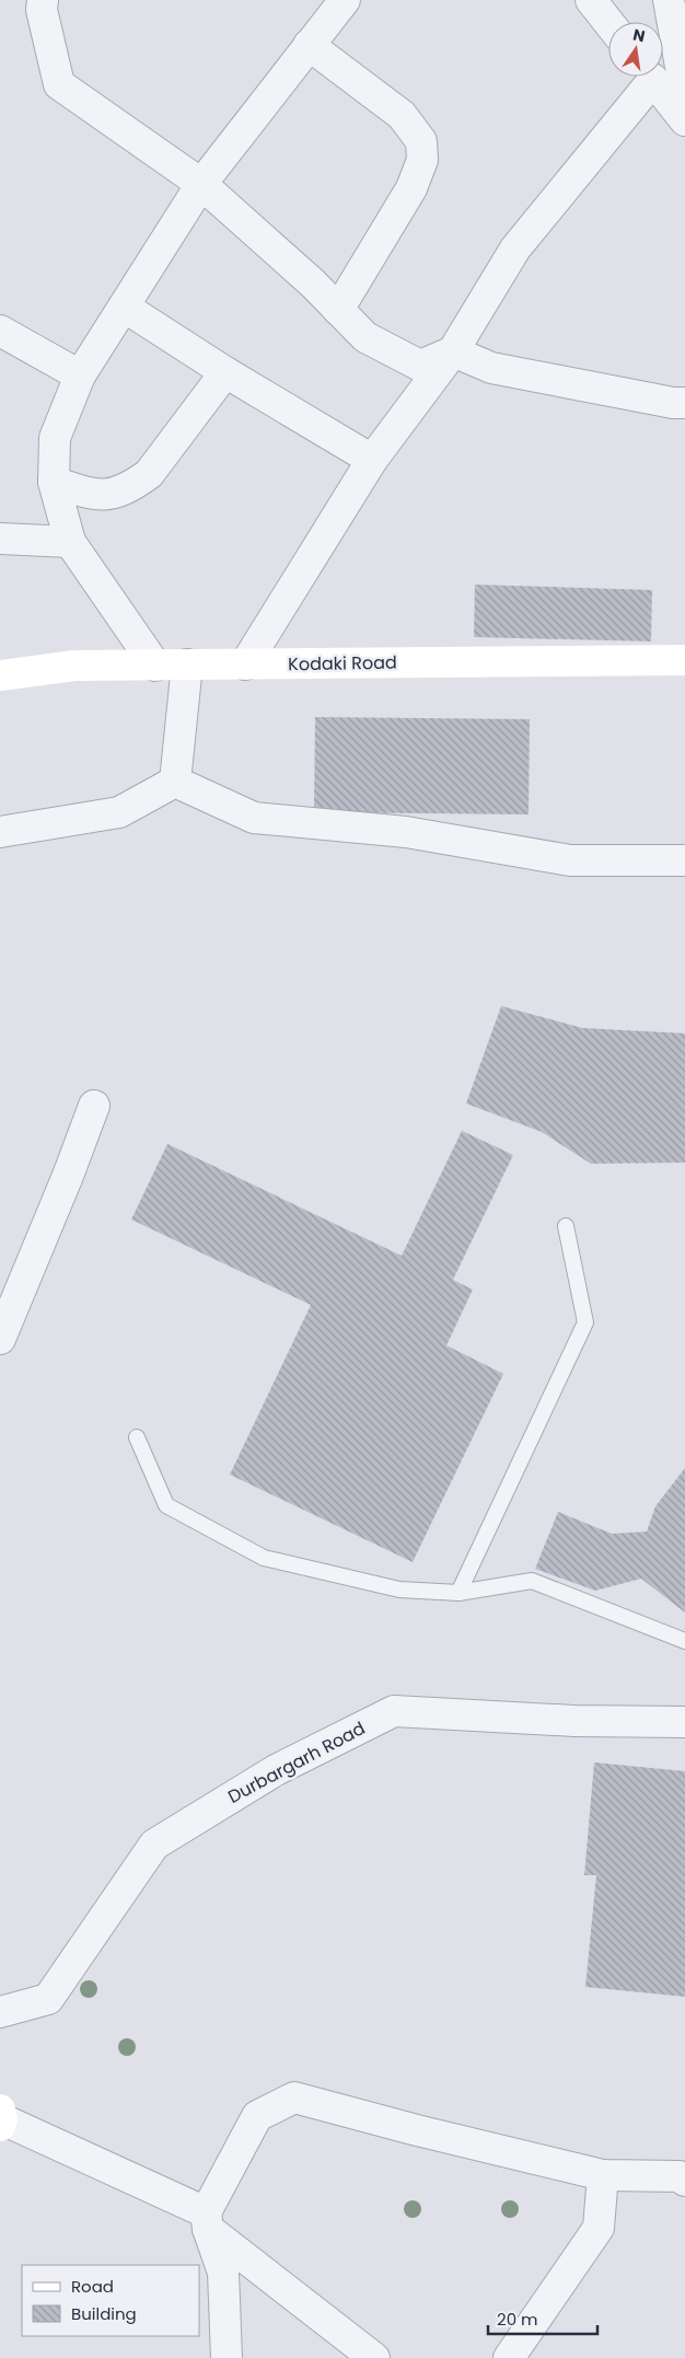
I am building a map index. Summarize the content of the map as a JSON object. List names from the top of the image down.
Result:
{
  "streets": {
    "street": ["Kodaki Road", "Durbargarh Road"]
  },
  "legend": ["Road", "Building"],
  "scale_bar": "20 m",
  "north": "top"
}
